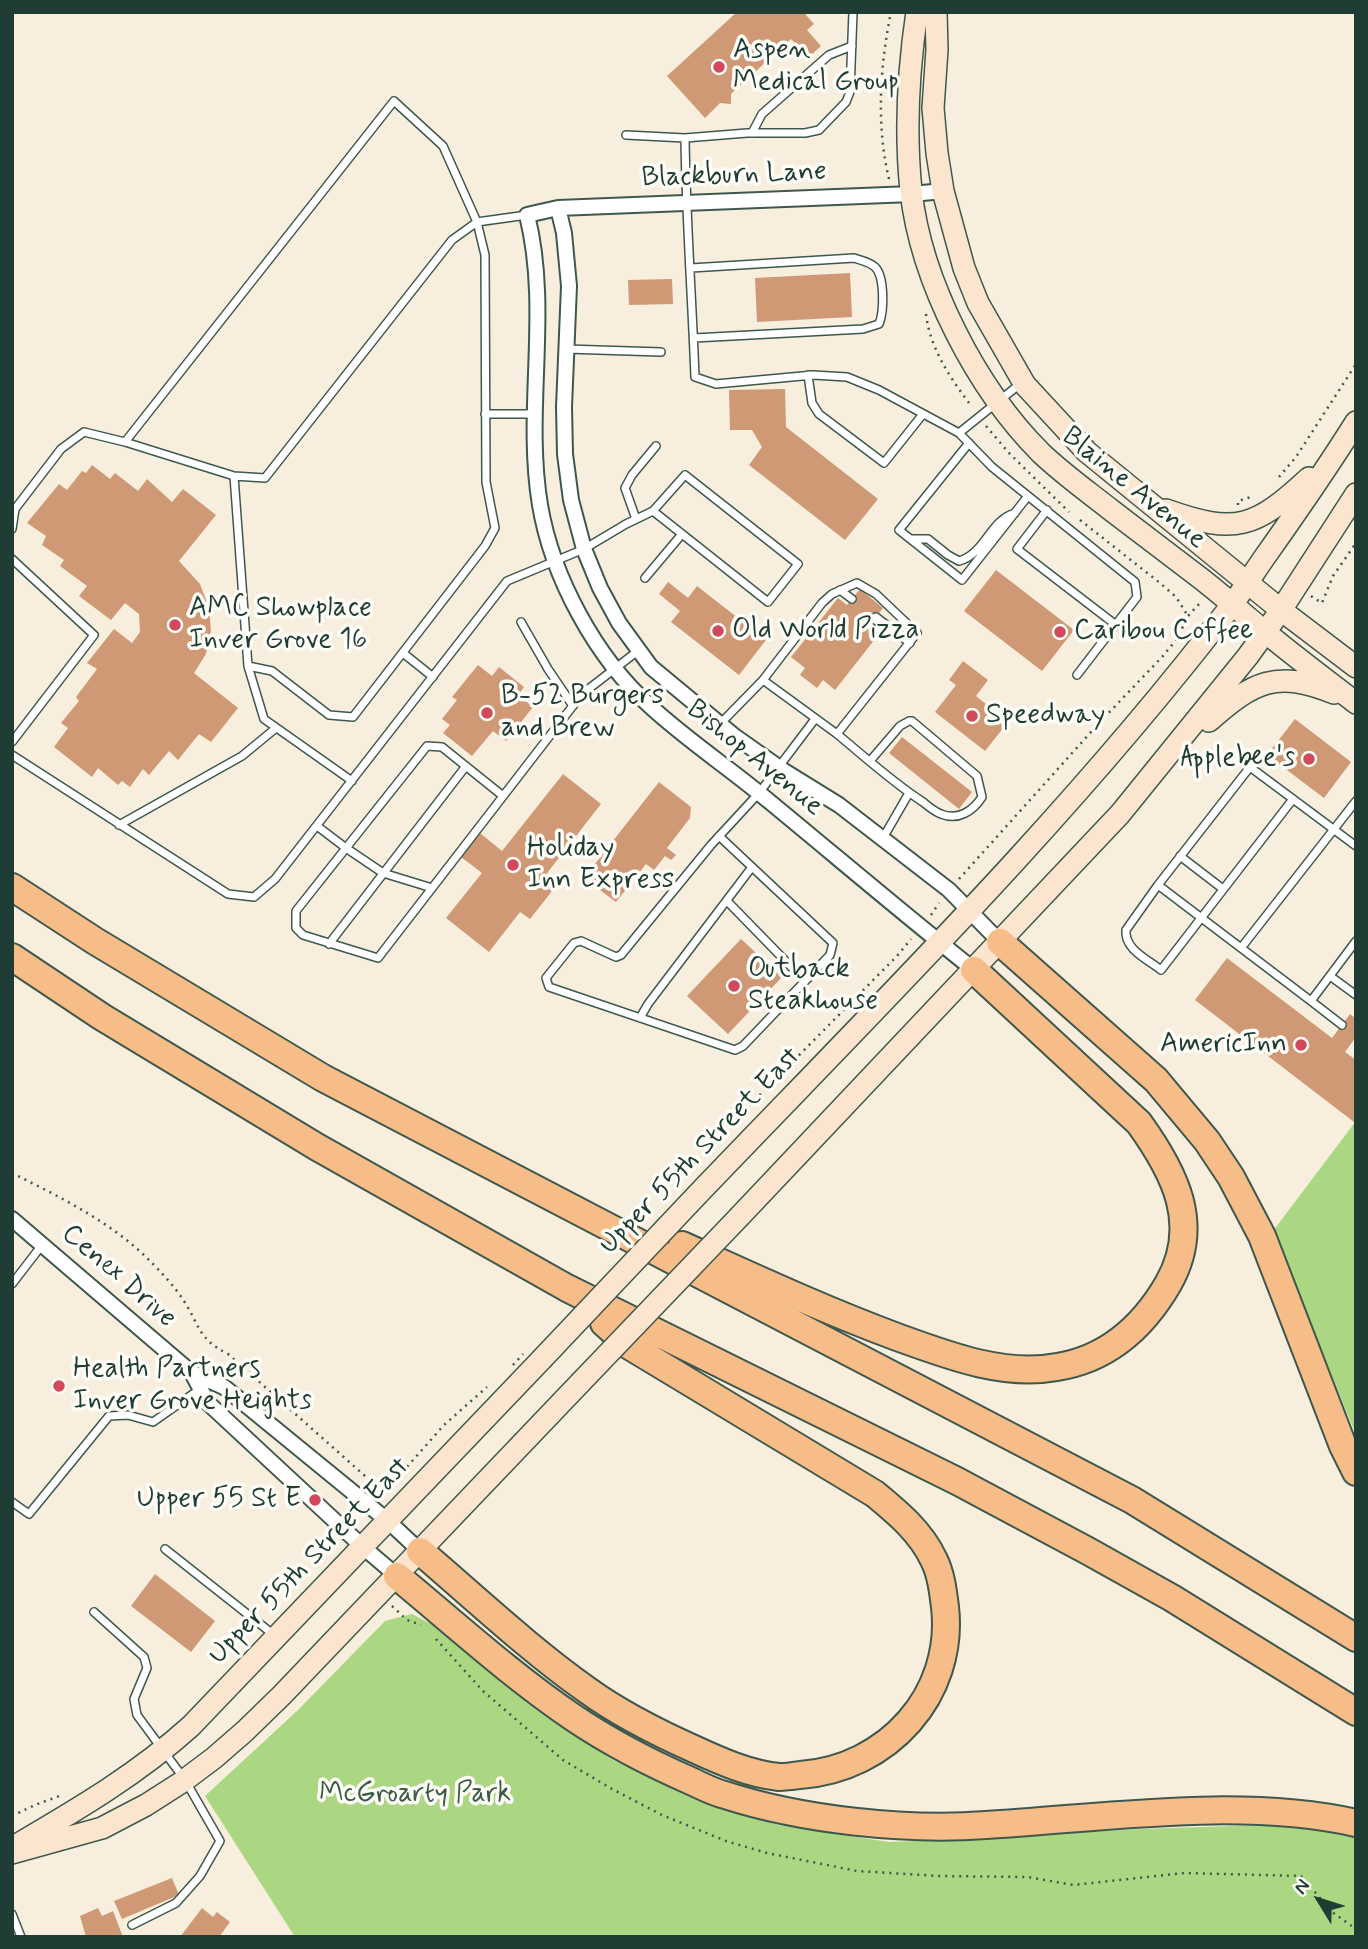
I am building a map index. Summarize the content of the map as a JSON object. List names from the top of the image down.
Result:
{
  "streets": {
    "street": [
      "Blackburn Lane",
      "Blaine Avenue",
      "Bishop Avenue",
      "Upper 55th Street East",
      "Cenex Drive"
    ]
  },
  "crossings": [
    ["Blackburn Lane", "Blaine Avenue"],
    ["Blackburn Lane", "Bishop Avenue"],
    ["Blaine Avenue", "Upper 55th Street East"],
    ["Bishop Avenue", "Upper 55th Street East"],
    ["Upper 55th Street East", "Cenex Drive"]
  ],
  "parks": ["McGroarty Park"],
  "places": [
    "Aspen Medical Group",
    "AMC Showplace Inver Grove 16",
    "Old World Pizza",
    "Caribou Coffee",
    "B-52 Burgers and Brew",
    "Speedway",
    "Applebee's",
    "Holiday Inn Express",
    "Outback Steakhouse",
    "AmericInn",
    "Health Partners Inver Grove Heights",
    "Upper 55 St E"
  ],
  "north": "top left"
}
